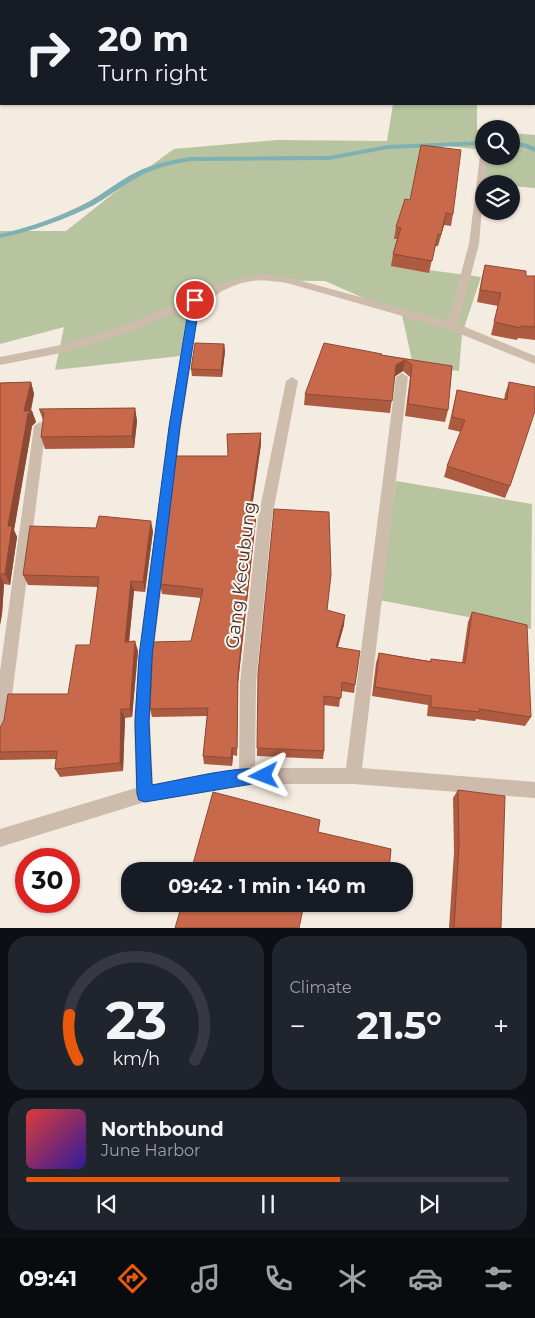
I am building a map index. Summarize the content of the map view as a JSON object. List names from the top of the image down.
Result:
{
  "streets": {
    "street": ["Gang Kecubung"]
  },
  "page": {
    "turn": ["20 m", "Turn right"],
    "limit": "30",
    "trip": "09:42 · 1 min · 140 m",
    "tile": "Climate",
    "heat": ["−", "21.5°", "+"],
    "song": ["Northbound", "June Harbor"],
    "tabs": "09:41",
    "gauge": ["23", "km/h"]
  }
}
